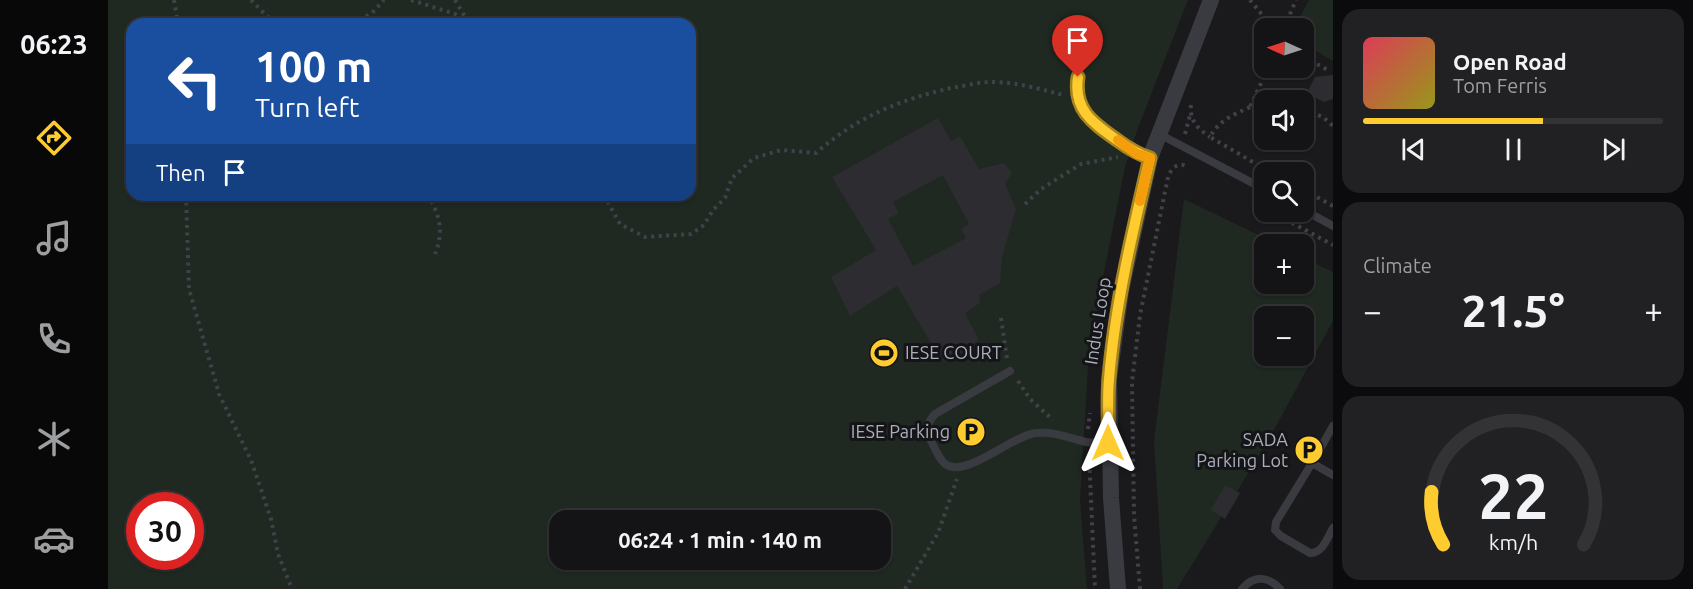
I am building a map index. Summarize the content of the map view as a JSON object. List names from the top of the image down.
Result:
{
  "streets": {
    "street": ["Indus Loop"]
  },
  "places": {
    "sports": ["IESE COURT"],
    "parking": ["IESE Parking", "SADA Parking Lot"]
  },
  "north": "left",
  "page": {
    "tabs": "06:23",
    "map_buttons": ["+", "−"],
    "turn": ["100 m", "Turn left"],
    "song": ["Open Road", "Tom Ferris"],
    "then": "Then",
    "tile": "Climate",
    "heat": ["−", "21.5°", "+"],
    "limit": "30",
    "trip": "06:24 · 1 min · 140 m",
    "gauge": ["22", "km/h"]
  }
}
